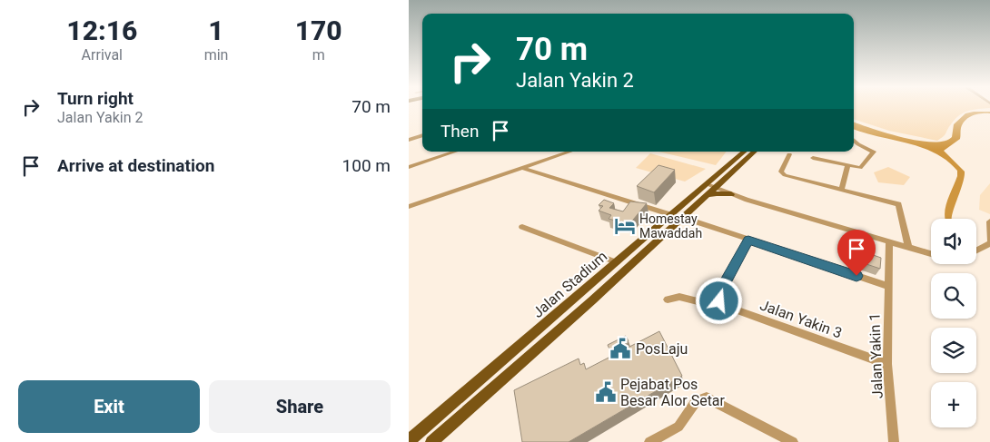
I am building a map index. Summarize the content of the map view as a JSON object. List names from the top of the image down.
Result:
{
  "streets": {
    "main road": ["Jalan Stadium"],
    "street": ["Jalan Yakin 3", "Jalan Yakin 1"]
  },
  "crossings": [
    ["Jalan Yakin 3", "Jalan Yakin 1"]
  ],
  "places": {
    "hotel": ["Homestay Mawaddah"],
    "public building": ["PosLaju", "Pejabat Pos Besar Alor Setar"]
  },
  "page": {
    "eta": [
      "12:16",
      "Arrival",
      "1",
      "min",
      "170",
      "m"
    ],
    "turn": ["70 m", "Jalan Yakin 2"],
    "list": [
      {
        "name": "Turn right",
        "note": "Jalan Yakin 2",
        "value": "70 m"
      },
      {
        "name": "Arrive at destination",
        "value": "100 m"
      }
    ],
    "then": "Then",
    "map_buttons": "+",
    "buttons": ["Exit", "Share"]
  }
}
